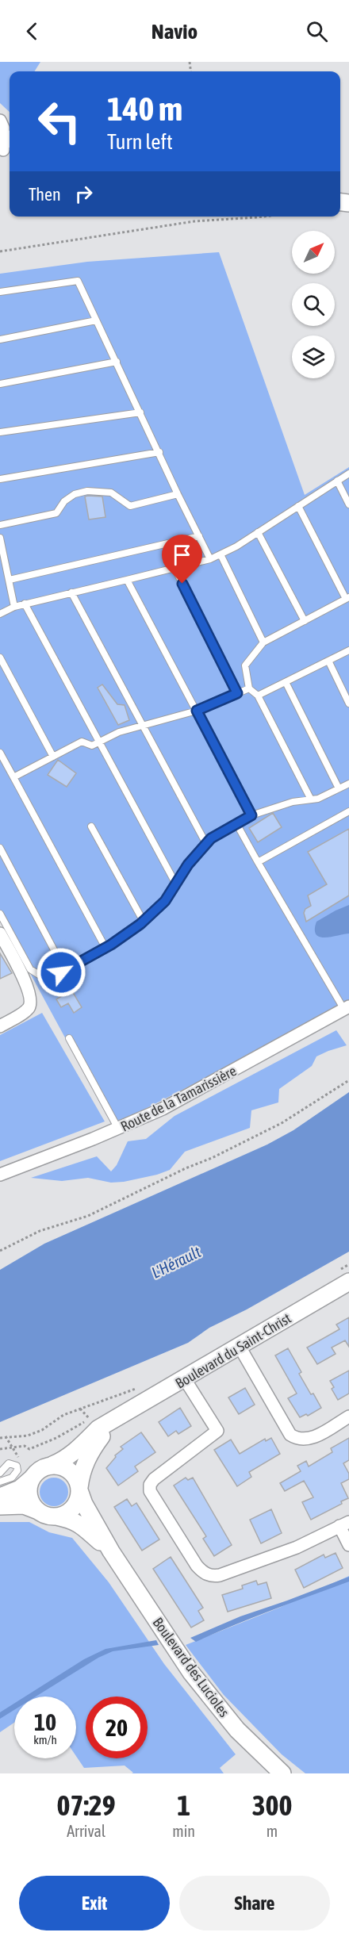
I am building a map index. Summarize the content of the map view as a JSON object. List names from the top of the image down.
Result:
{
  "streets": {
    "street": ["Route de la Tamarissière", "Boulevard du Saint-Christ", "Boulevard des Lucioles"]
  },
  "crossings": [
    ["Boulevard du Saint-Christ", "Boulevard des Lucioles"]
  ],
  "water": ["L'Hérault"],
  "north": "top right",
  "page": {
    "header": "Navio",
    "turn": ["140 m", "Turn left"],
    "then": "Then",
    "speed": "10 km/h",
    "limit": "20",
    "eta": [
      "07:29",
      "Arrival",
      "1",
      "min",
      "300",
      "m"
    ],
    "buttons": ["Exit", "Share"]
  }
}
